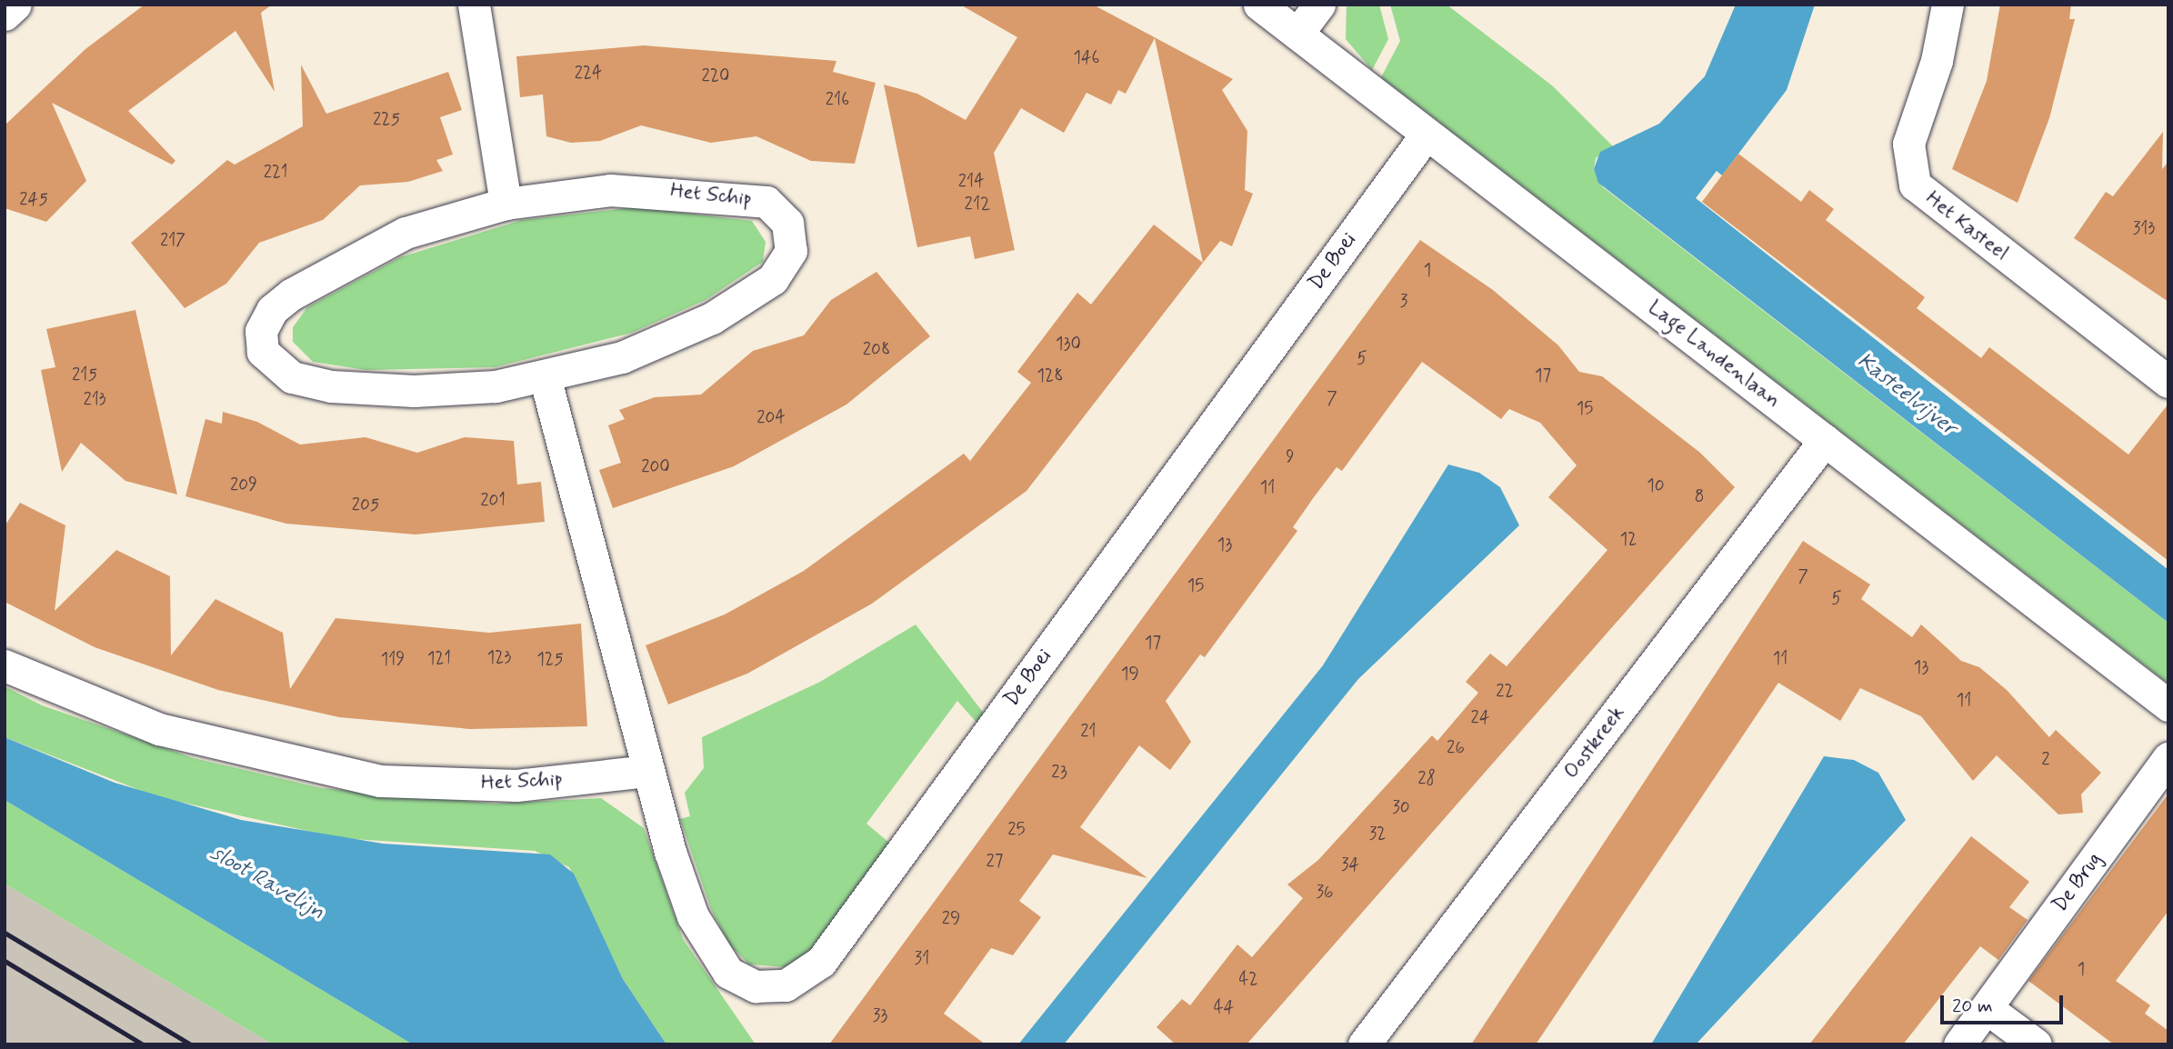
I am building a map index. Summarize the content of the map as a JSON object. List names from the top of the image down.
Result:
{
  "streets": {
    "street": [
      "Het Schip",
      "Het Kasteel",
      "De Boei",
      "Lage Landenlaan",
      "Oostkreek",
      "De Brug"
    ]
  },
  "crossings": [
    ["Het Schip", "De Boei"],
    ["De Boei", "Lage Landenlaan"],
    ["Lage Landenlaan", "Oostkreek"]
  ],
  "water": ["Kasteelvijver", "sloot Ravelijn"],
  "house_numbers": [
    "146",
    "224",
    "220",
    "216",
    "225",
    "221",
    "214",
    "245",
    "212",
    "313",
    "217",
    "1",
    "3",
    "130",
    "208",
    "5",
    "215",
    "128",
    "17",
    "7",
    "213",
    "15",
    "204",
    "9",
    "200",
    "209",
    "10",
    "11",
    "8",
    "201",
    "205",
    "12",
    "13",
    "7",
    "15",
    "5",
    "17",
    "123",
    "121",
    "11",
    "119",
    "125",
    "13",
    "19",
    "22",
    "11",
    "24",
    "21",
    "26",
    "2",
    "23",
    "28",
    "30",
    "25",
    "32",
    "27",
    "34",
    "36",
    "29",
    "31",
    "1",
    "42",
    "44",
    "33"
  ],
  "scale_bar": "20 m"
}
